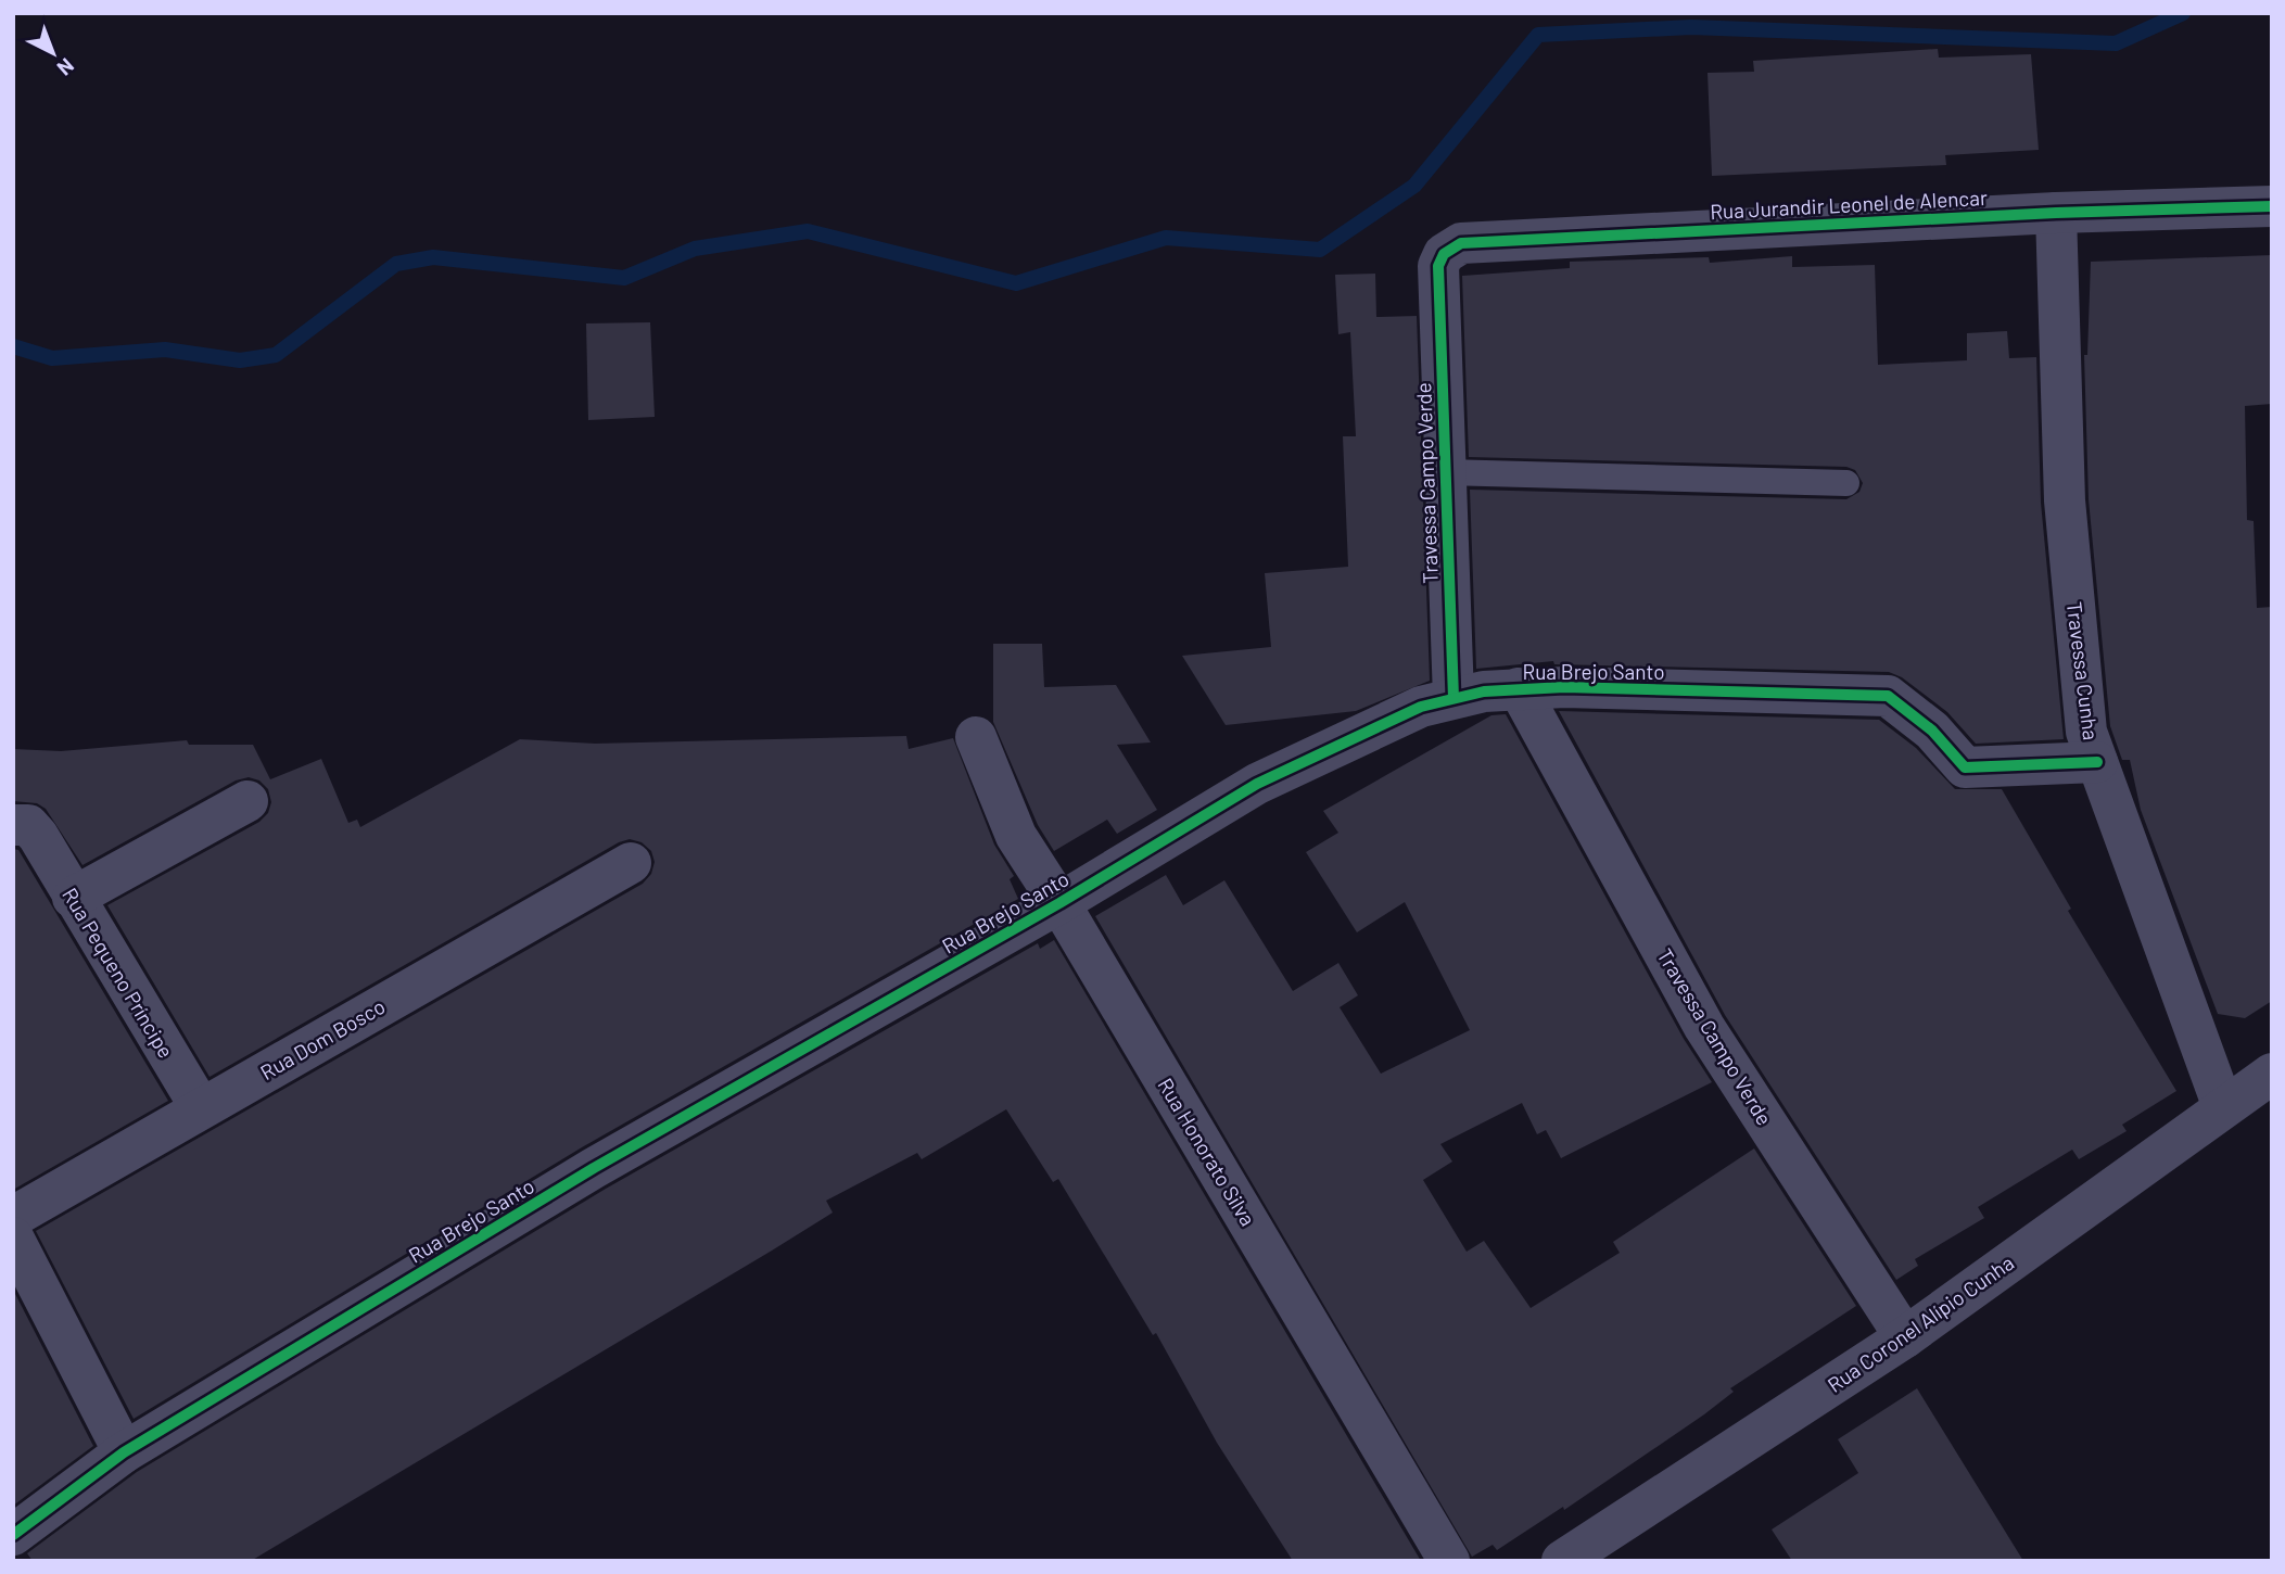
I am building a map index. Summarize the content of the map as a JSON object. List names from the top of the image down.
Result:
{
  "streets": {
    "street": [
      "Rua Jurandir Leonel de Alencar",
      "Travessa Campo Verde",
      "Rua Brejo Santo",
      "Travessa Cunha",
      "Rua Pequeno Príncipe",
      "Rua Dom Bosco",
      "Rua Honorato Silva",
      "Rua Coronel Alípio Cunha"
    ]
  },
  "crossings": [
    ["Rua Jurandir Leonel de Alencar", "Travessa Campo Verde"],
    ["Rua Jurandir Leonel de Alencar", "Travessa Cunha"],
    ["Travessa Campo Verde", "Rua Brejo Santo"],
    ["Travessa Campo Verde", "Rua Coronel Alípio Cunha"],
    ["Rua Brejo Santo", "Travessa Cunha"],
    ["Rua Brejo Santo", "Rua Honorato Silva"],
    ["Travessa Cunha", "Rua Coronel Alípio Cunha"],
    ["Rua Pequeno Príncipe", "Rua Dom Bosco"]
  ],
  "north": "bottom right"
}
